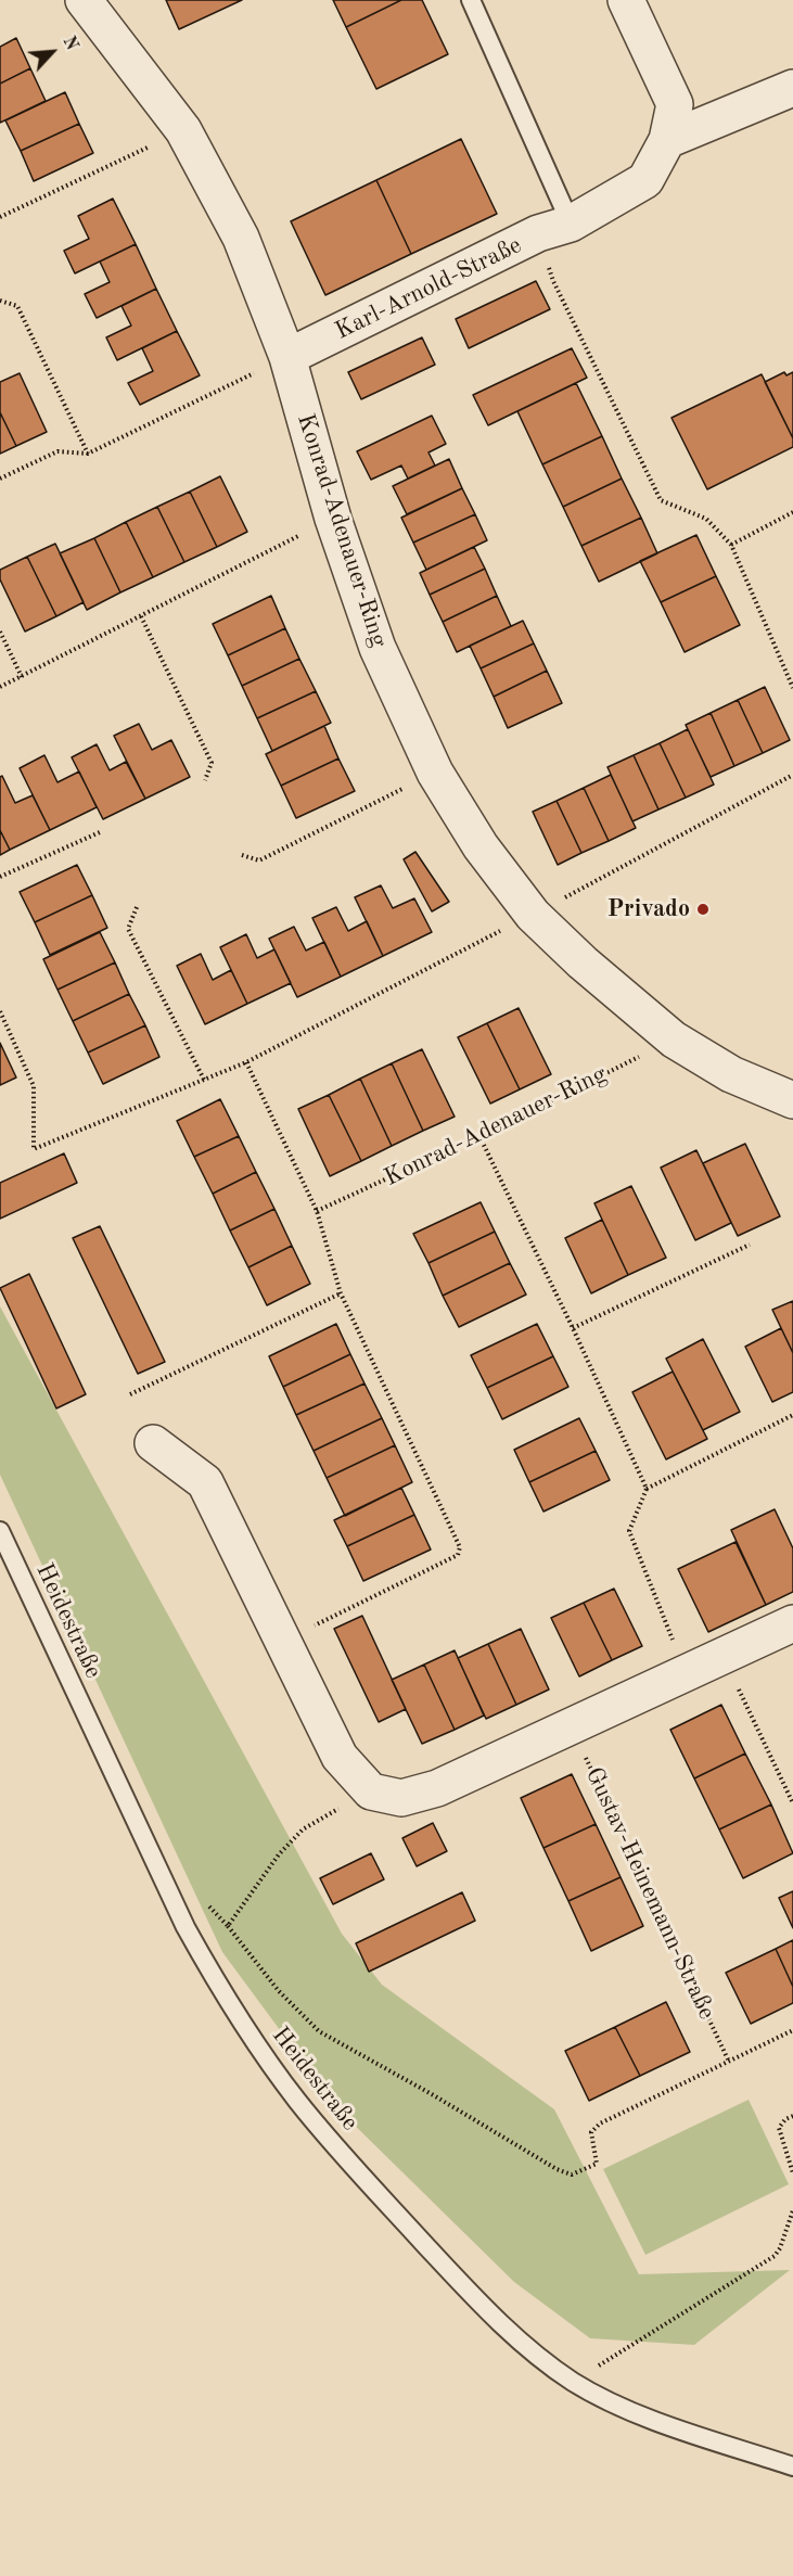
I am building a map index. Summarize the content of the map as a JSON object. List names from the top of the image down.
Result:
{
  "streets": {
    "street": ["Karl-Arnold-Straße", "Konrad-Adenauer-Ring"],
    "lane": ["Heidestraße"],
    "path": ["Gustav-Heinemann-Straße"]
  },
  "crossings": [
    ["Karl-Arnold-Straße", "Konrad-Adenauer-Ring"]
  ],
  "places": ["Privado"],
  "north": "top right"
}
